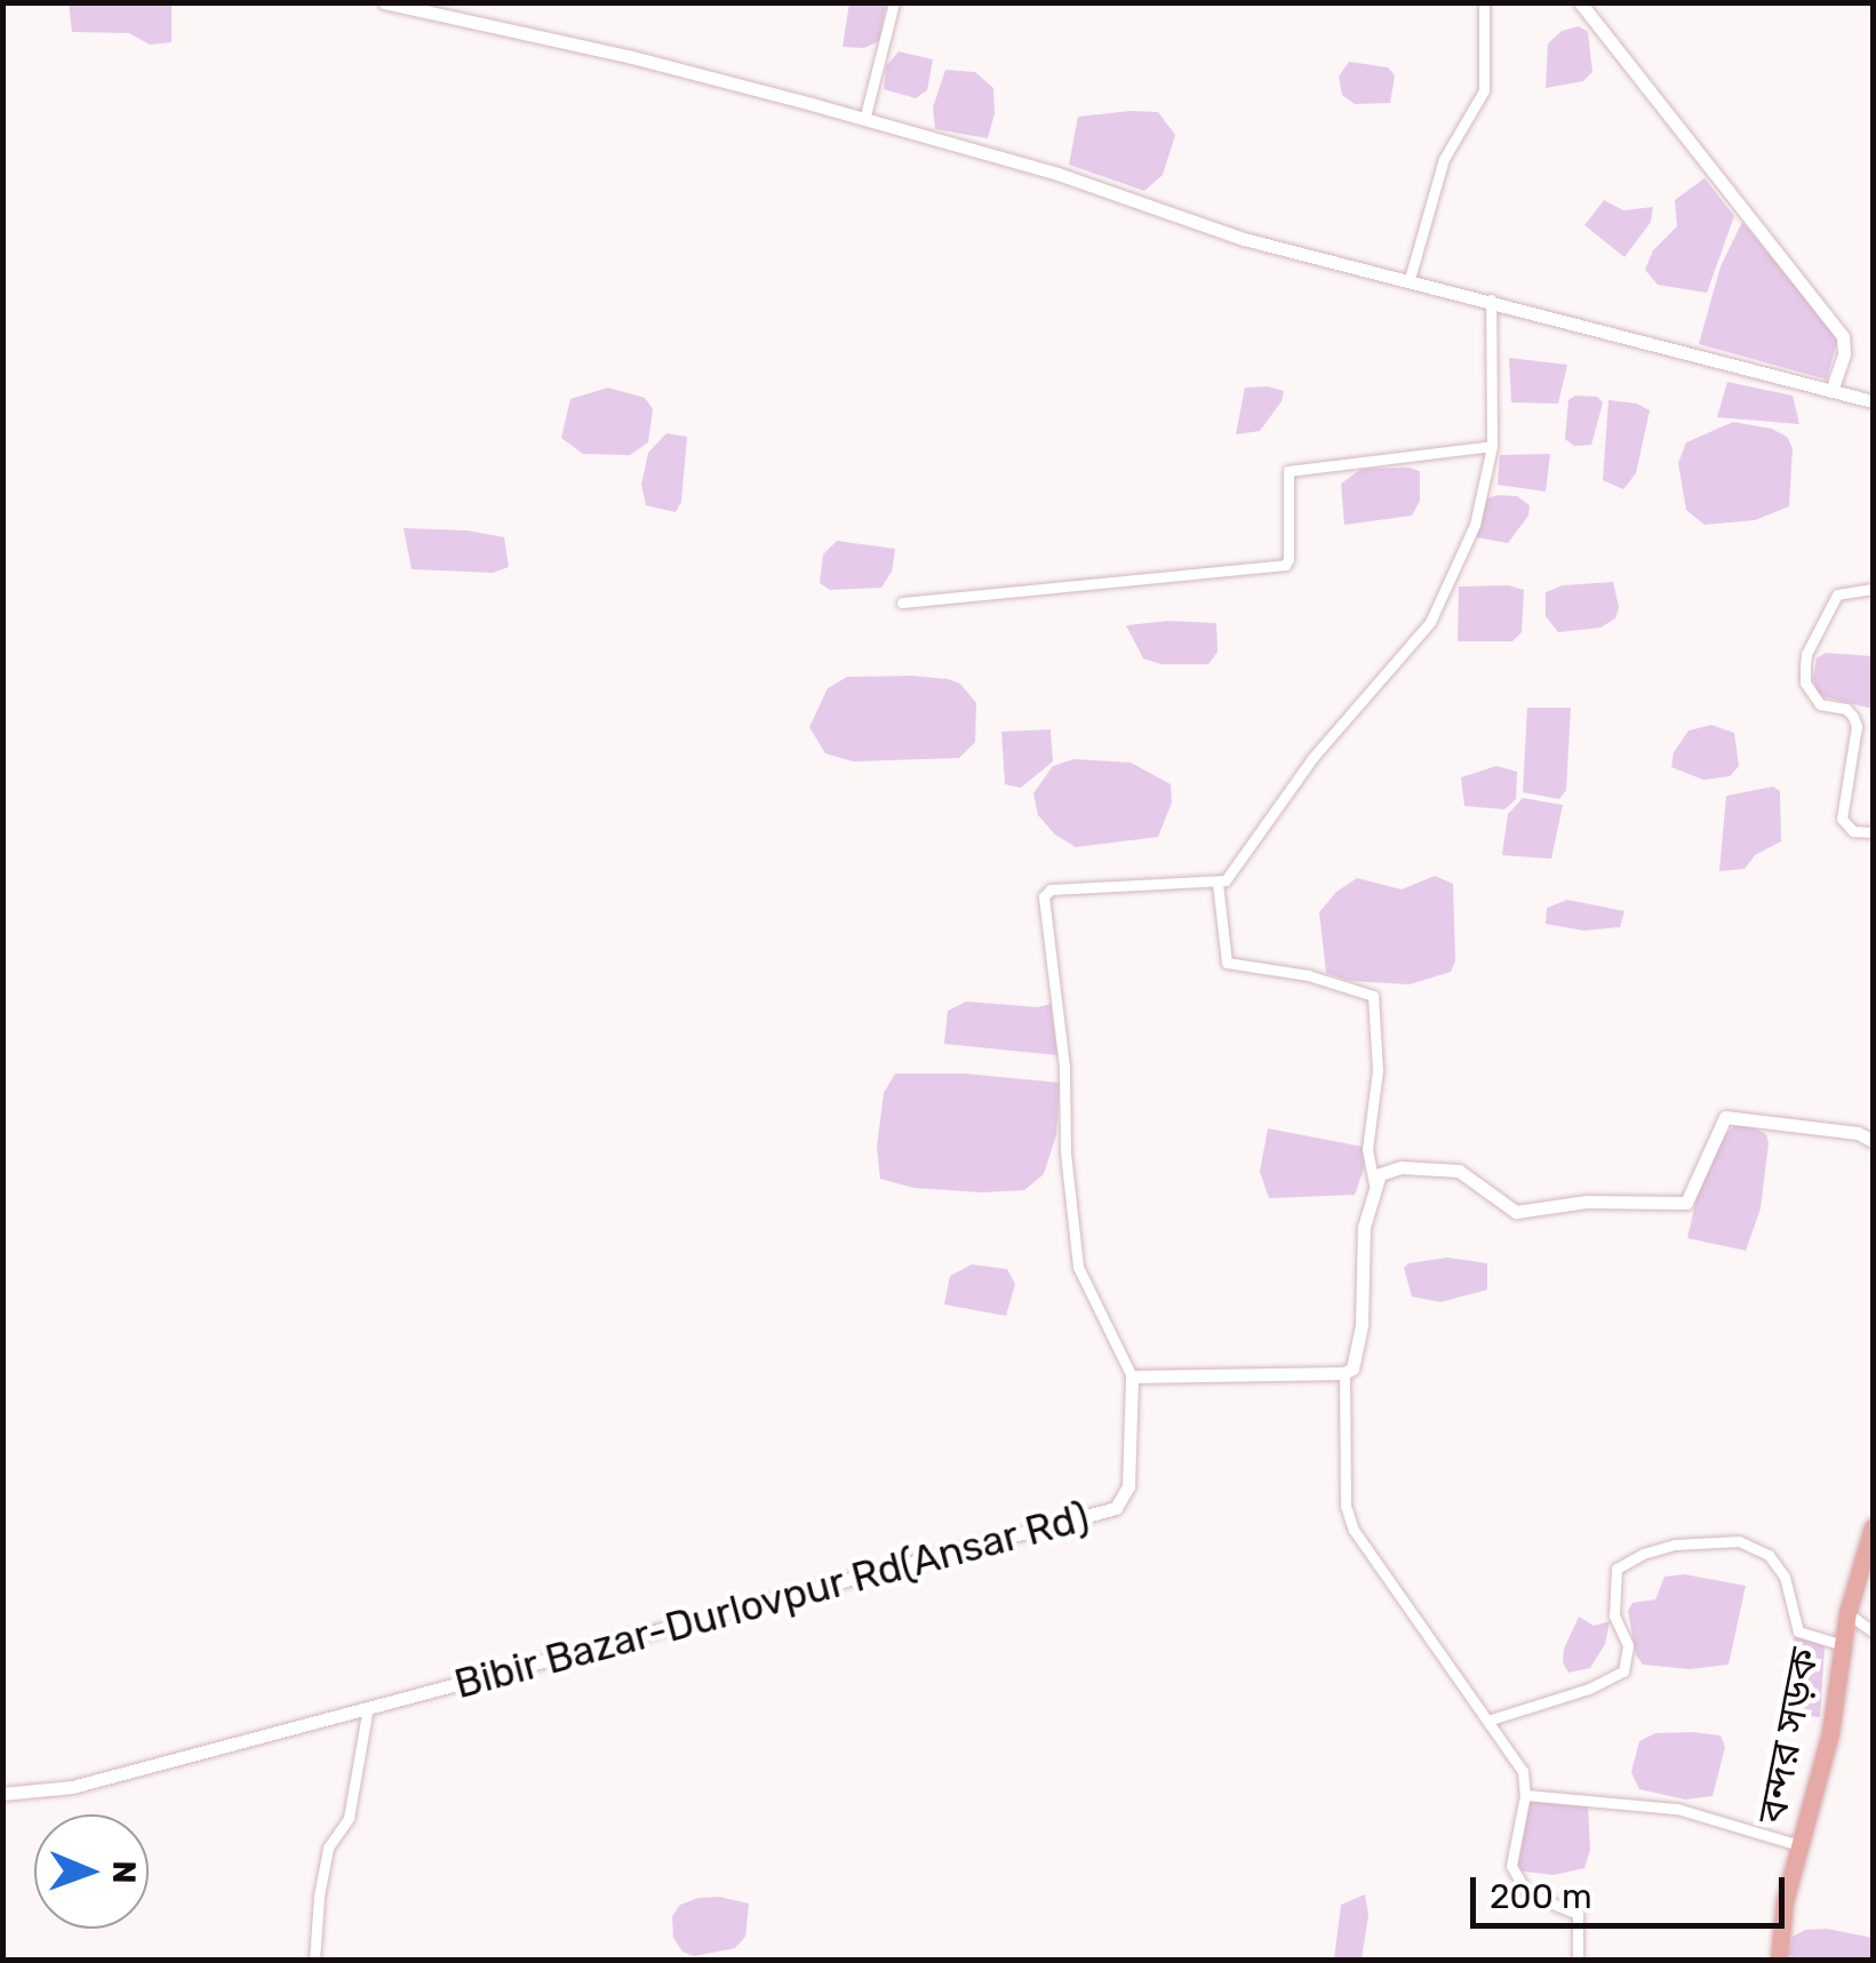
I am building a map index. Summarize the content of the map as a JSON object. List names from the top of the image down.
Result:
{
  "streets": {
    "highway": ["বন্দর সড়ক"],
    "street": ["Bibir Bazar-Durlovpur Rd(Ansar Rd)"]
  },
  "scale_bar": "200 m",
  "north": "right"
}
